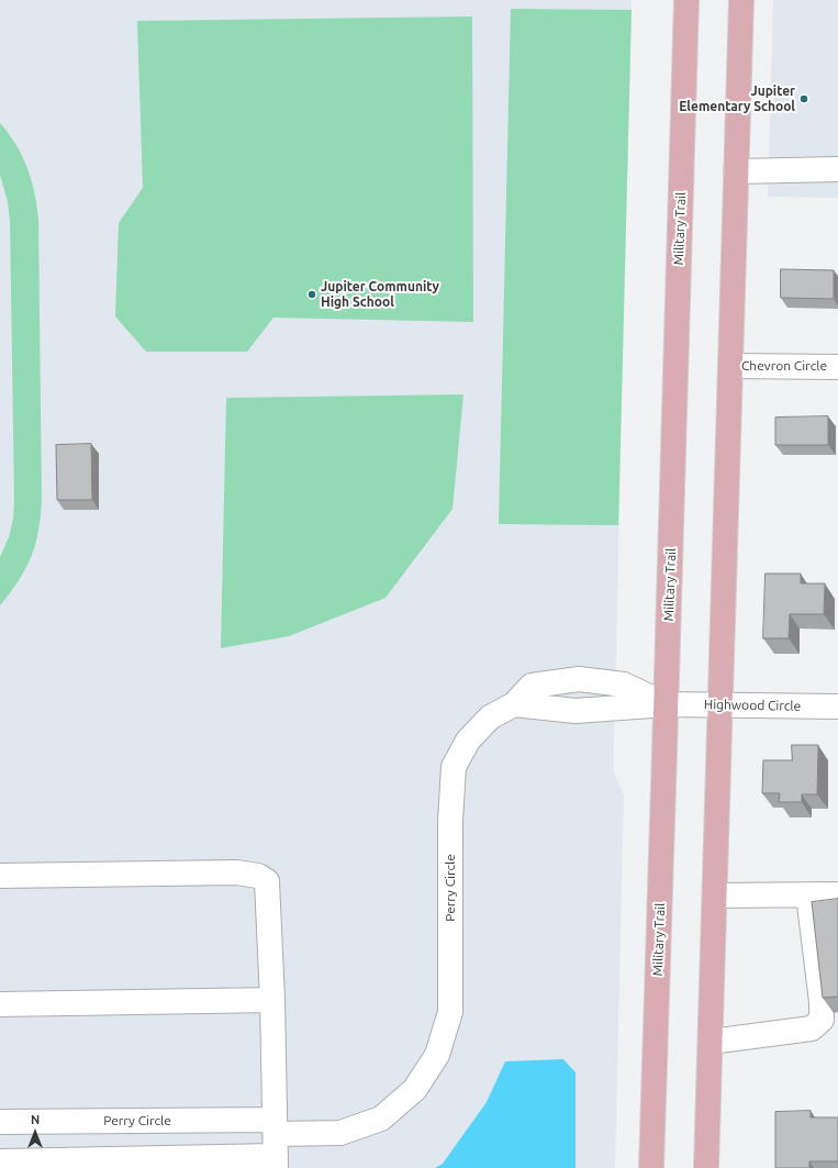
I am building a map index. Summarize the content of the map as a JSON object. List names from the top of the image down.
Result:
{
  "streets": {
    "main road": ["Military Trail"],
    "street": ["Chevron Circle", "Highwood Circle", "Perry Circle"]
  },
  "crossings": [
    ["Military Trail", "Highwood Circle"],
    ["Military Trail", "Perry Circle"],
    ["Highwood Circle", "Perry Circle"]
  ],
  "places": ["Jupiter Elementary School", "Jupiter Community High School"],
  "north": "top"
}
